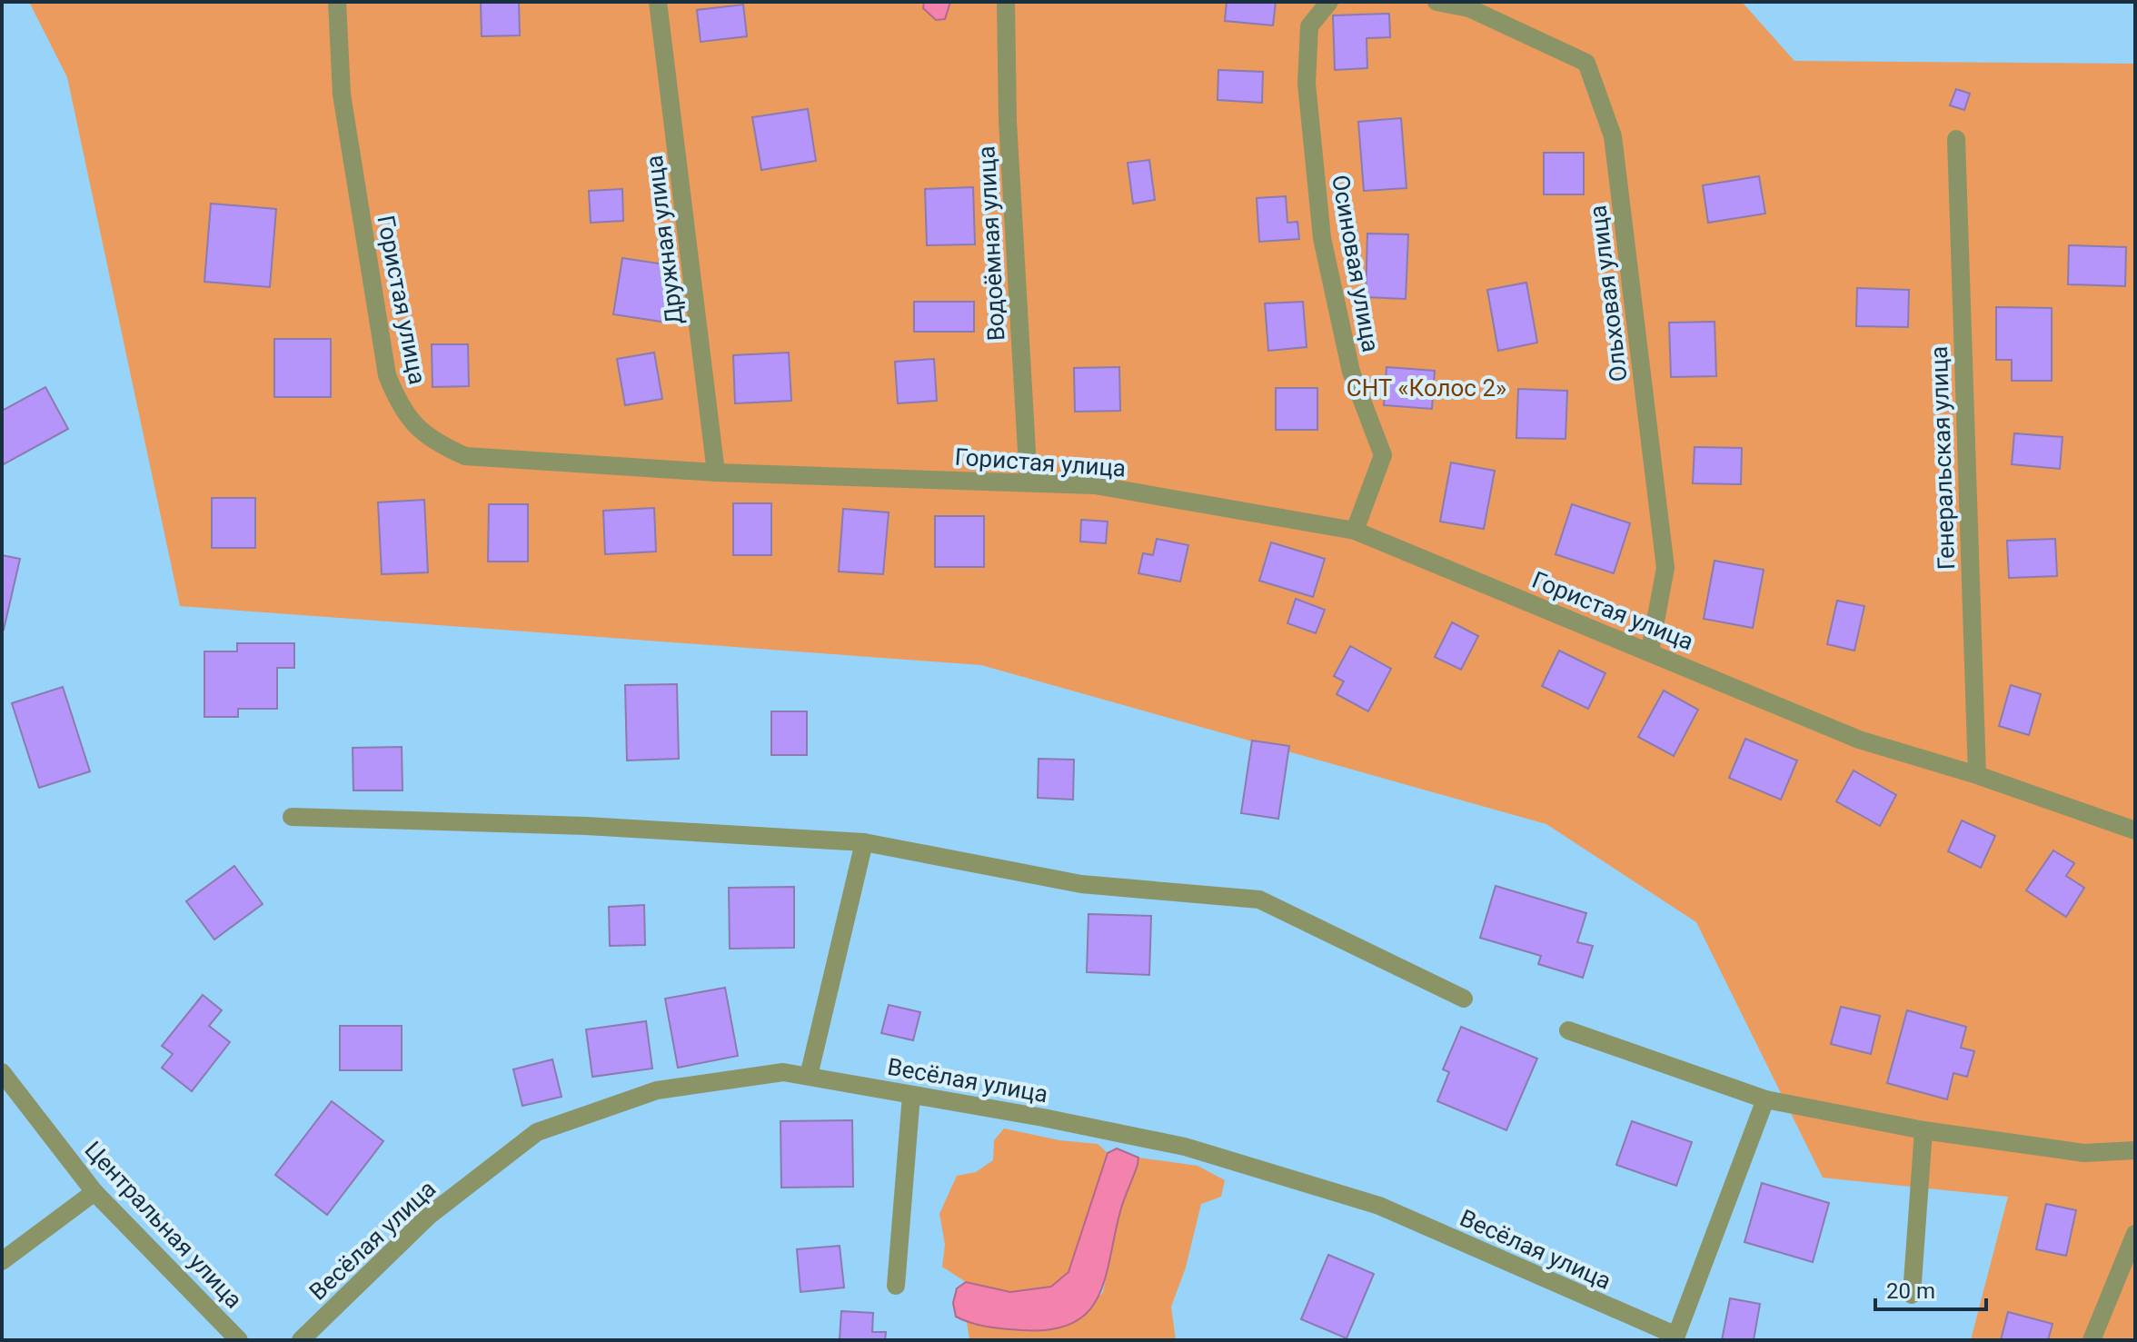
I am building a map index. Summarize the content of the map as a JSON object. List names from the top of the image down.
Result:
{
  "streets": {
    "street": [
      "Дружная улица",
      "Водоёмная улица",
      "Осиновая улица",
      "Ольховая улица",
      "Гористая улица",
      "Генеральская улица",
      "Весёлая улица",
      "Центральная улица"
    ]
  },
  "crossings": [
    ["Дружная улица", "Гористая улица"],
    ["Водоёмная улица", "Гористая улица"],
    ["Осиновая улица", "Гористая улица"],
    ["Ольховая улица", "Гористая улица"],
    ["Гористая улица", "Генеральская улица"]
  ],
  "parks": ["СНТ «Колос 2»"],
  "scale_bar": "20 m"
}
